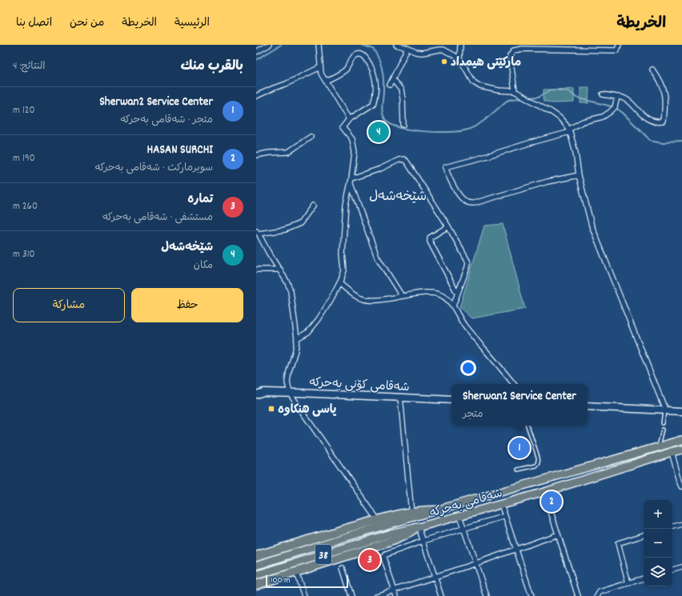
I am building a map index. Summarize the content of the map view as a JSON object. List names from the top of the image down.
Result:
{
  "streets": {
    "main road": ["شەقامی بەحرکە", "38"],
    "street": ["شەقامی کۆنی بەحرکە"]
  },
  "districts": ["شێخەشەل"],
  "places": {
    "other": ["مارکێتی هیمداد"],
    "transit": ["پاسی هنكاوه‌"]
  },
  "scale_bar": "100 m",
  "page": {
    "header": "الخريطة",
    "nav": [
      "الرئيسية",
      "الخريطة",
      "من نحن",
      "اتصل بنا"
    ],
    "heading": ["بالقرب منك", "النتائج: 4"],
    "list": [
      {
        "mark": "1",
        "name": "Sherwan2 Service Center",
        "note": "متجر · شەقامی بەحرکە",
        "value": "120 m"
      },
      {
        "mark": "2",
        "name": "HASAN SURCHI",
        "note": "سوبرماركت · شەقامی بەحرکە",
        "value": "190 m"
      },
      {
        "mark": "3",
        "name": "تمارە",
        "note": "مستشفى · شەقامی بەحرکە",
        "value": "260 m"
      },
      {
        "mark": "4",
        "name": "شێخه‌شه‌ل",
        "note": "مكان",
        "value": "310 m"
      }
    ],
    "pins": [
      "4",
      "1",
      "2",
      "3"
    ],
    "buttons": ["حفظ", "مشاركة"],
    "popup": ["Sherwan2 Service Center", "متجر"],
    "map_buttons": ["+", "−"],
    "scale": "100 m"
  }
}
